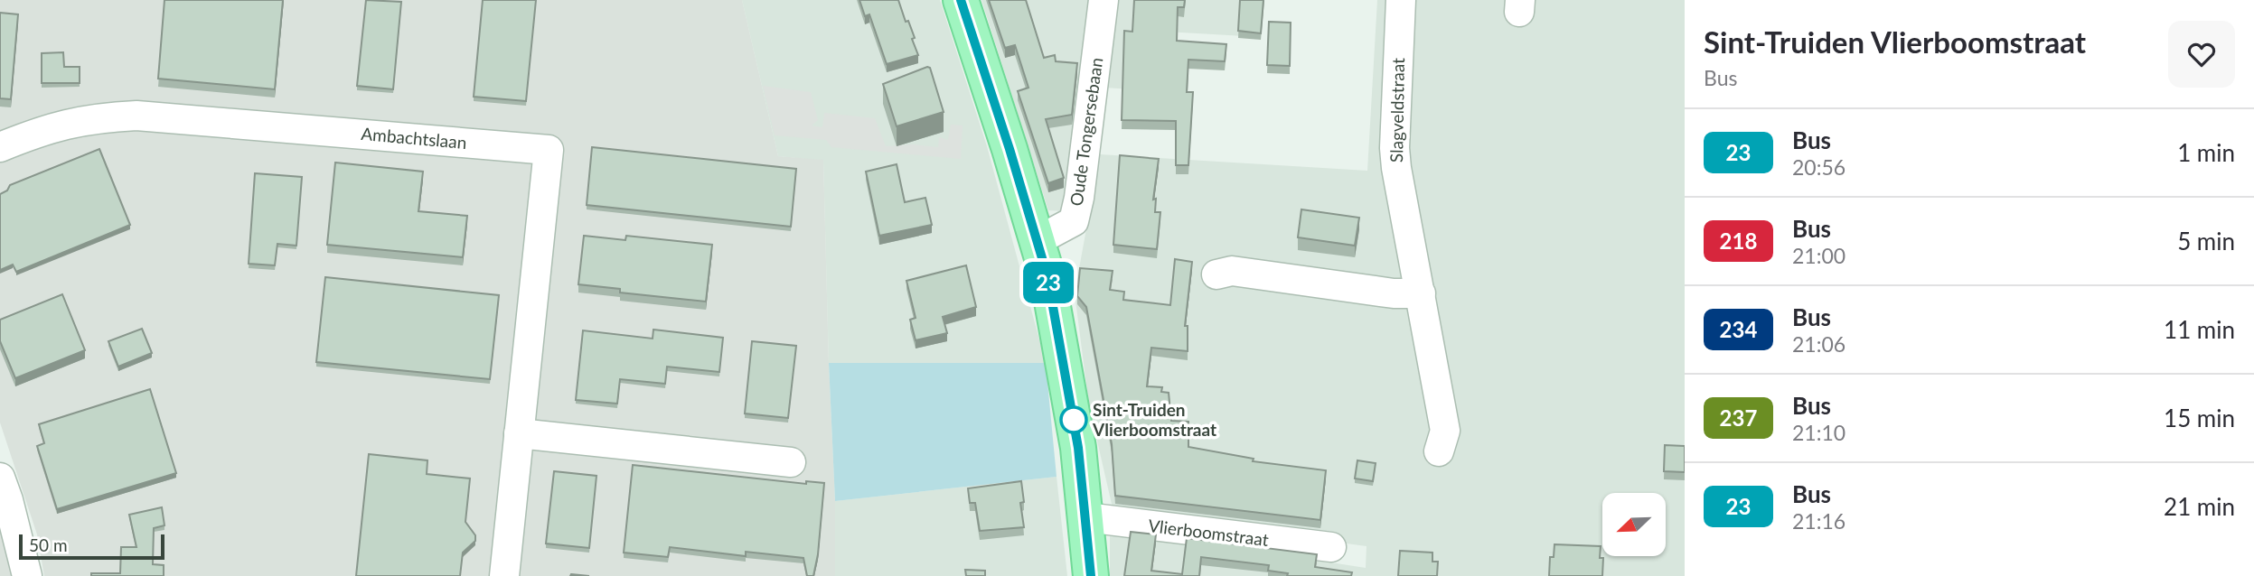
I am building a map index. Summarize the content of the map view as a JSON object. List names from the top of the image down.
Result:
{
  "streets": {
    "street": [
      "Slagveldstraat",
      "Oude Tongersebaan",
      "Ambachtslaan",
      "Vlierboomstraat"
    ]
  },
  "places": ["Sint-Truiden Vlierboomstraat"],
  "lines": ["bus line 23"],
  "scale_bar": "50 m",
  "north": "bottom left",
  "page": {
    "on_map": "23",
    "heading": ["Sint-Truiden Vlierboomstraat", "Bus"],
    "list": [
      {
        "mark": "23",
        "name": "Bus",
        "note": "20:56",
        "value": "1 min"
      },
      {
        "mark": "218",
        "name": "Bus",
        "note": "21:00",
        "value": "5 min"
      },
      {
        "mark": "234",
        "name": "Bus",
        "note": "21:06",
        "value": "11 min"
      },
      {
        "mark": "237",
        "name": "Bus",
        "note": "21:10",
        "value": "15 min"
      },
      {
        "mark": "23",
        "name": "Bus",
        "note": "21:16",
        "value": "21 min"
      }
    ],
    "scale": "50 m"
  }
}
